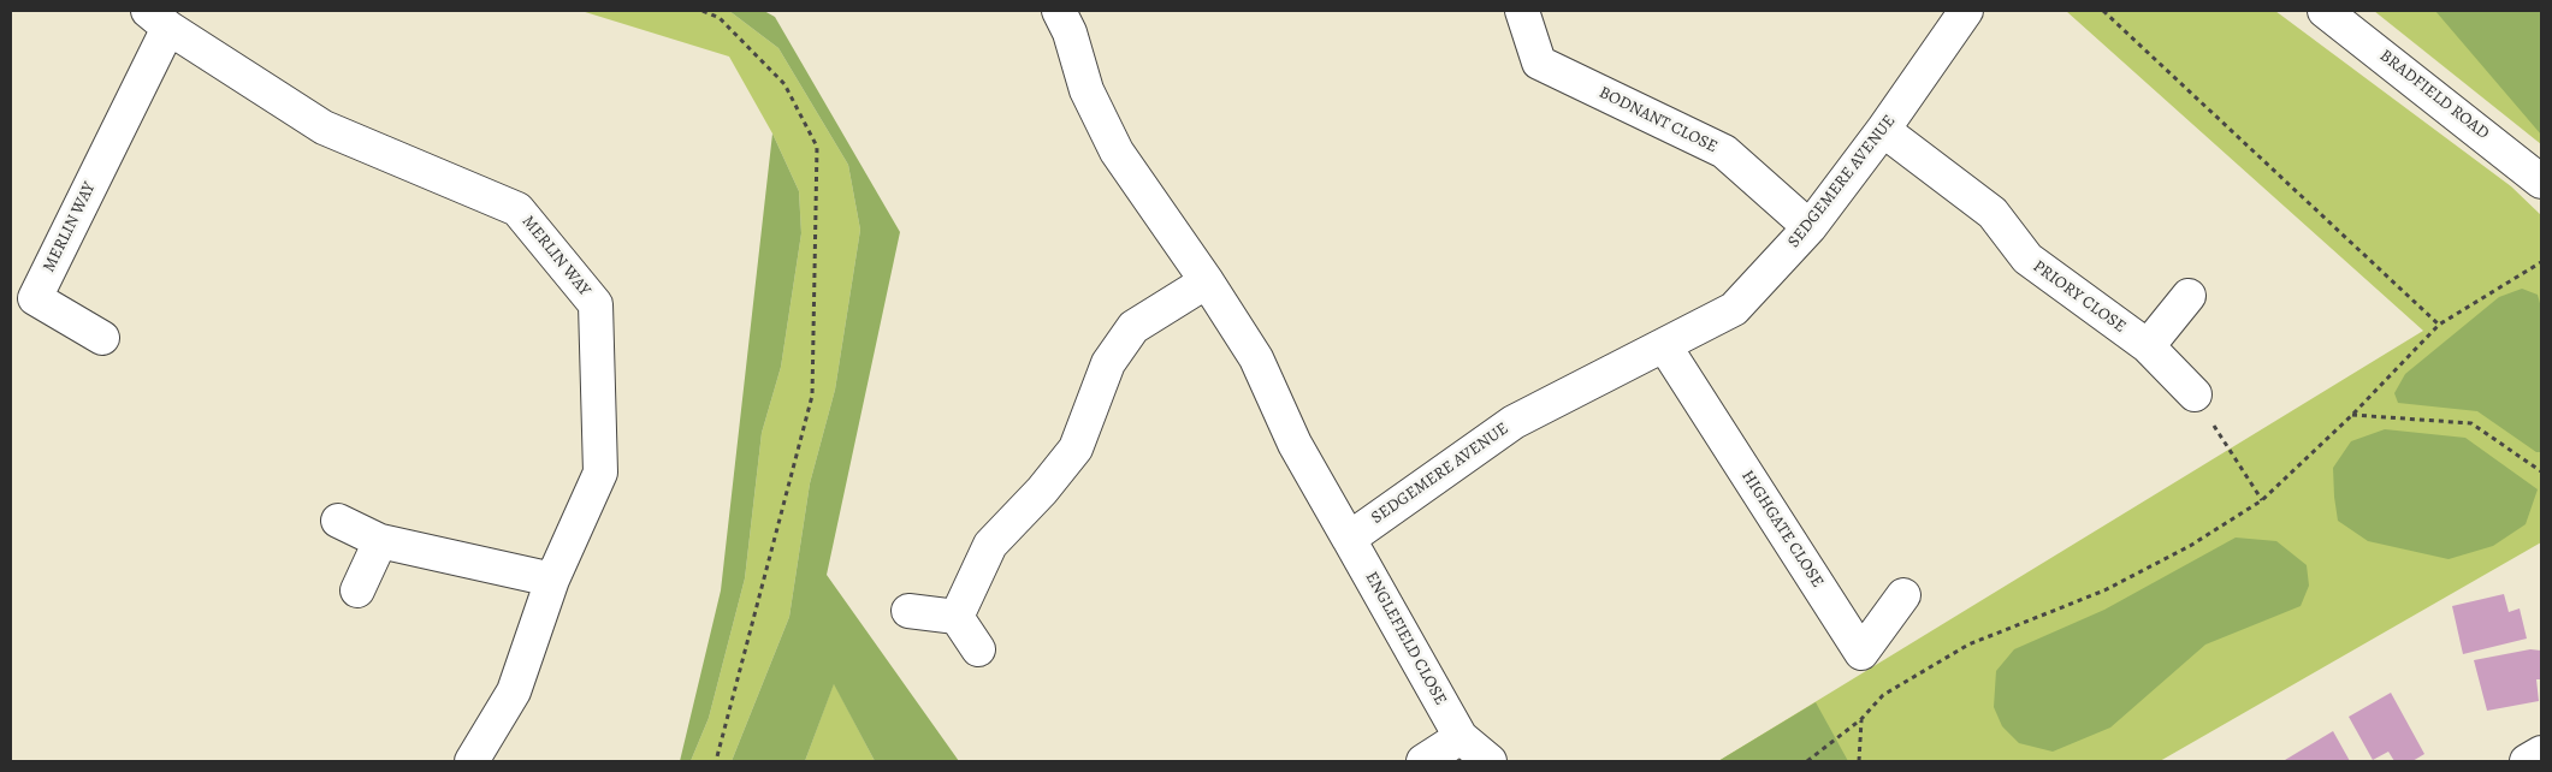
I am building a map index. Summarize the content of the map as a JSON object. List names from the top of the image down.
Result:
{
  "streets": {
    "street": [
      "BRADFIELD ROAD",
      "BODNANT CLOSE",
      "SEDGEMERE AVENUE",
      "MERLIN WAY",
      "PRIORY CLOSE",
      "HIGHGATE CLOSE",
      "ENGLEFIELD CLOSE"
    ]
  },
  "crossings": [
    ["BODNANT CLOSE", "SEDGEMERE AVENUE"],
    ["SEDGEMERE AVENUE", "PRIORY CLOSE"],
    ["SEDGEMERE AVENUE", "HIGHGATE CLOSE"],
    ["SEDGEMERE AVENUE", "ENGLEFIELD CLOSE"]
  ]
}
